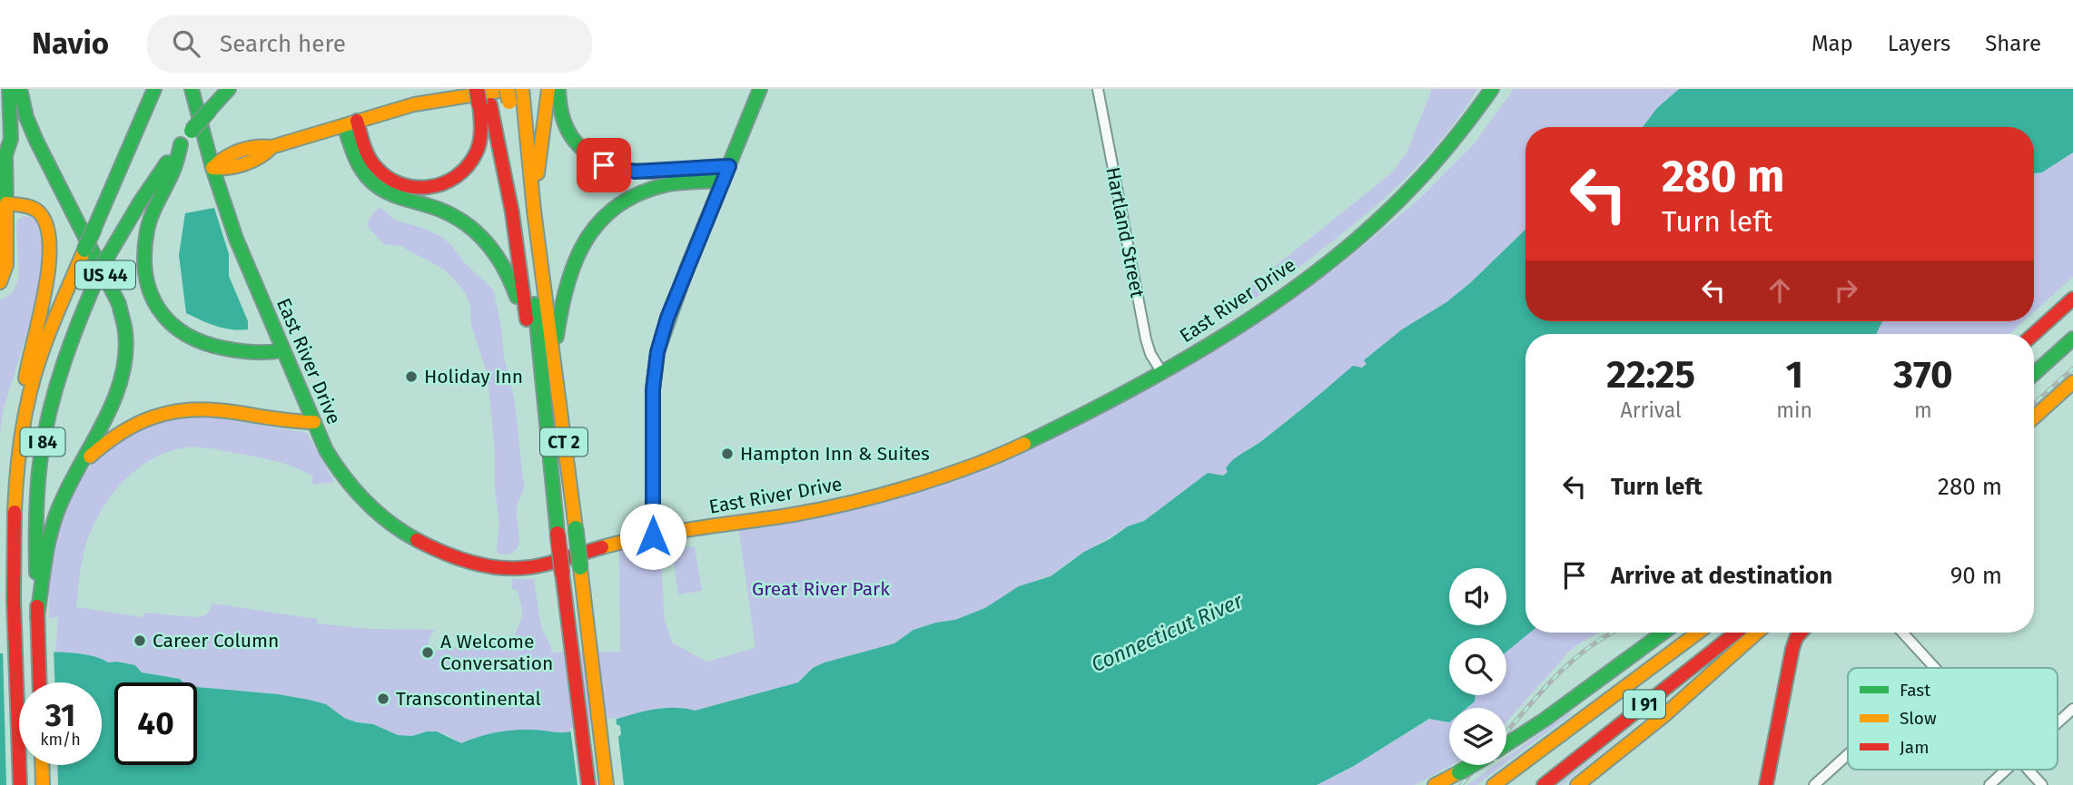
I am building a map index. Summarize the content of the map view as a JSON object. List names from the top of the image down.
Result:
{
  "streets": {
    "main road": [
      "US 44",
      "East River Drive",
      "I 84",
      "CT 2",
      "I 91"
    ],
    "street": ["Hartland Street"]
  },
  "crossings": [
    ["Hartland Street", "East River Drive"],
    ["US 44", "I 84"]
  ],
  "water": ["Connecticut River"],
  "parks": ["Great River Park"],
  "places": [
    "Holiday Inn",
    "Hampton Inn & Suites",
    "Career Column",
    "A Welcome Conversation",
    "Transcontinental"
  ],
  "legend": ["Fast", "Slow", "Jam"],
  "page": {
    "header": "Navio",
    "search": "Search here",
    "nav": ["Map", "Layers", "Share"],
    "turn": ["280 m", "Turn left"],
    "eta": [
      "22:25",
      "Arrival",
      "1",
      "min",
      "370",
      "m"
    ],
    "list": [
      {
        "name": "Turn left",
        "value": "280 m"
      },
      {
        "name": "Arrive at destination",
        "value": "90 m"
      }
    ],
    "speed": "31 km/h",
    "limit": "40"
  }
}
